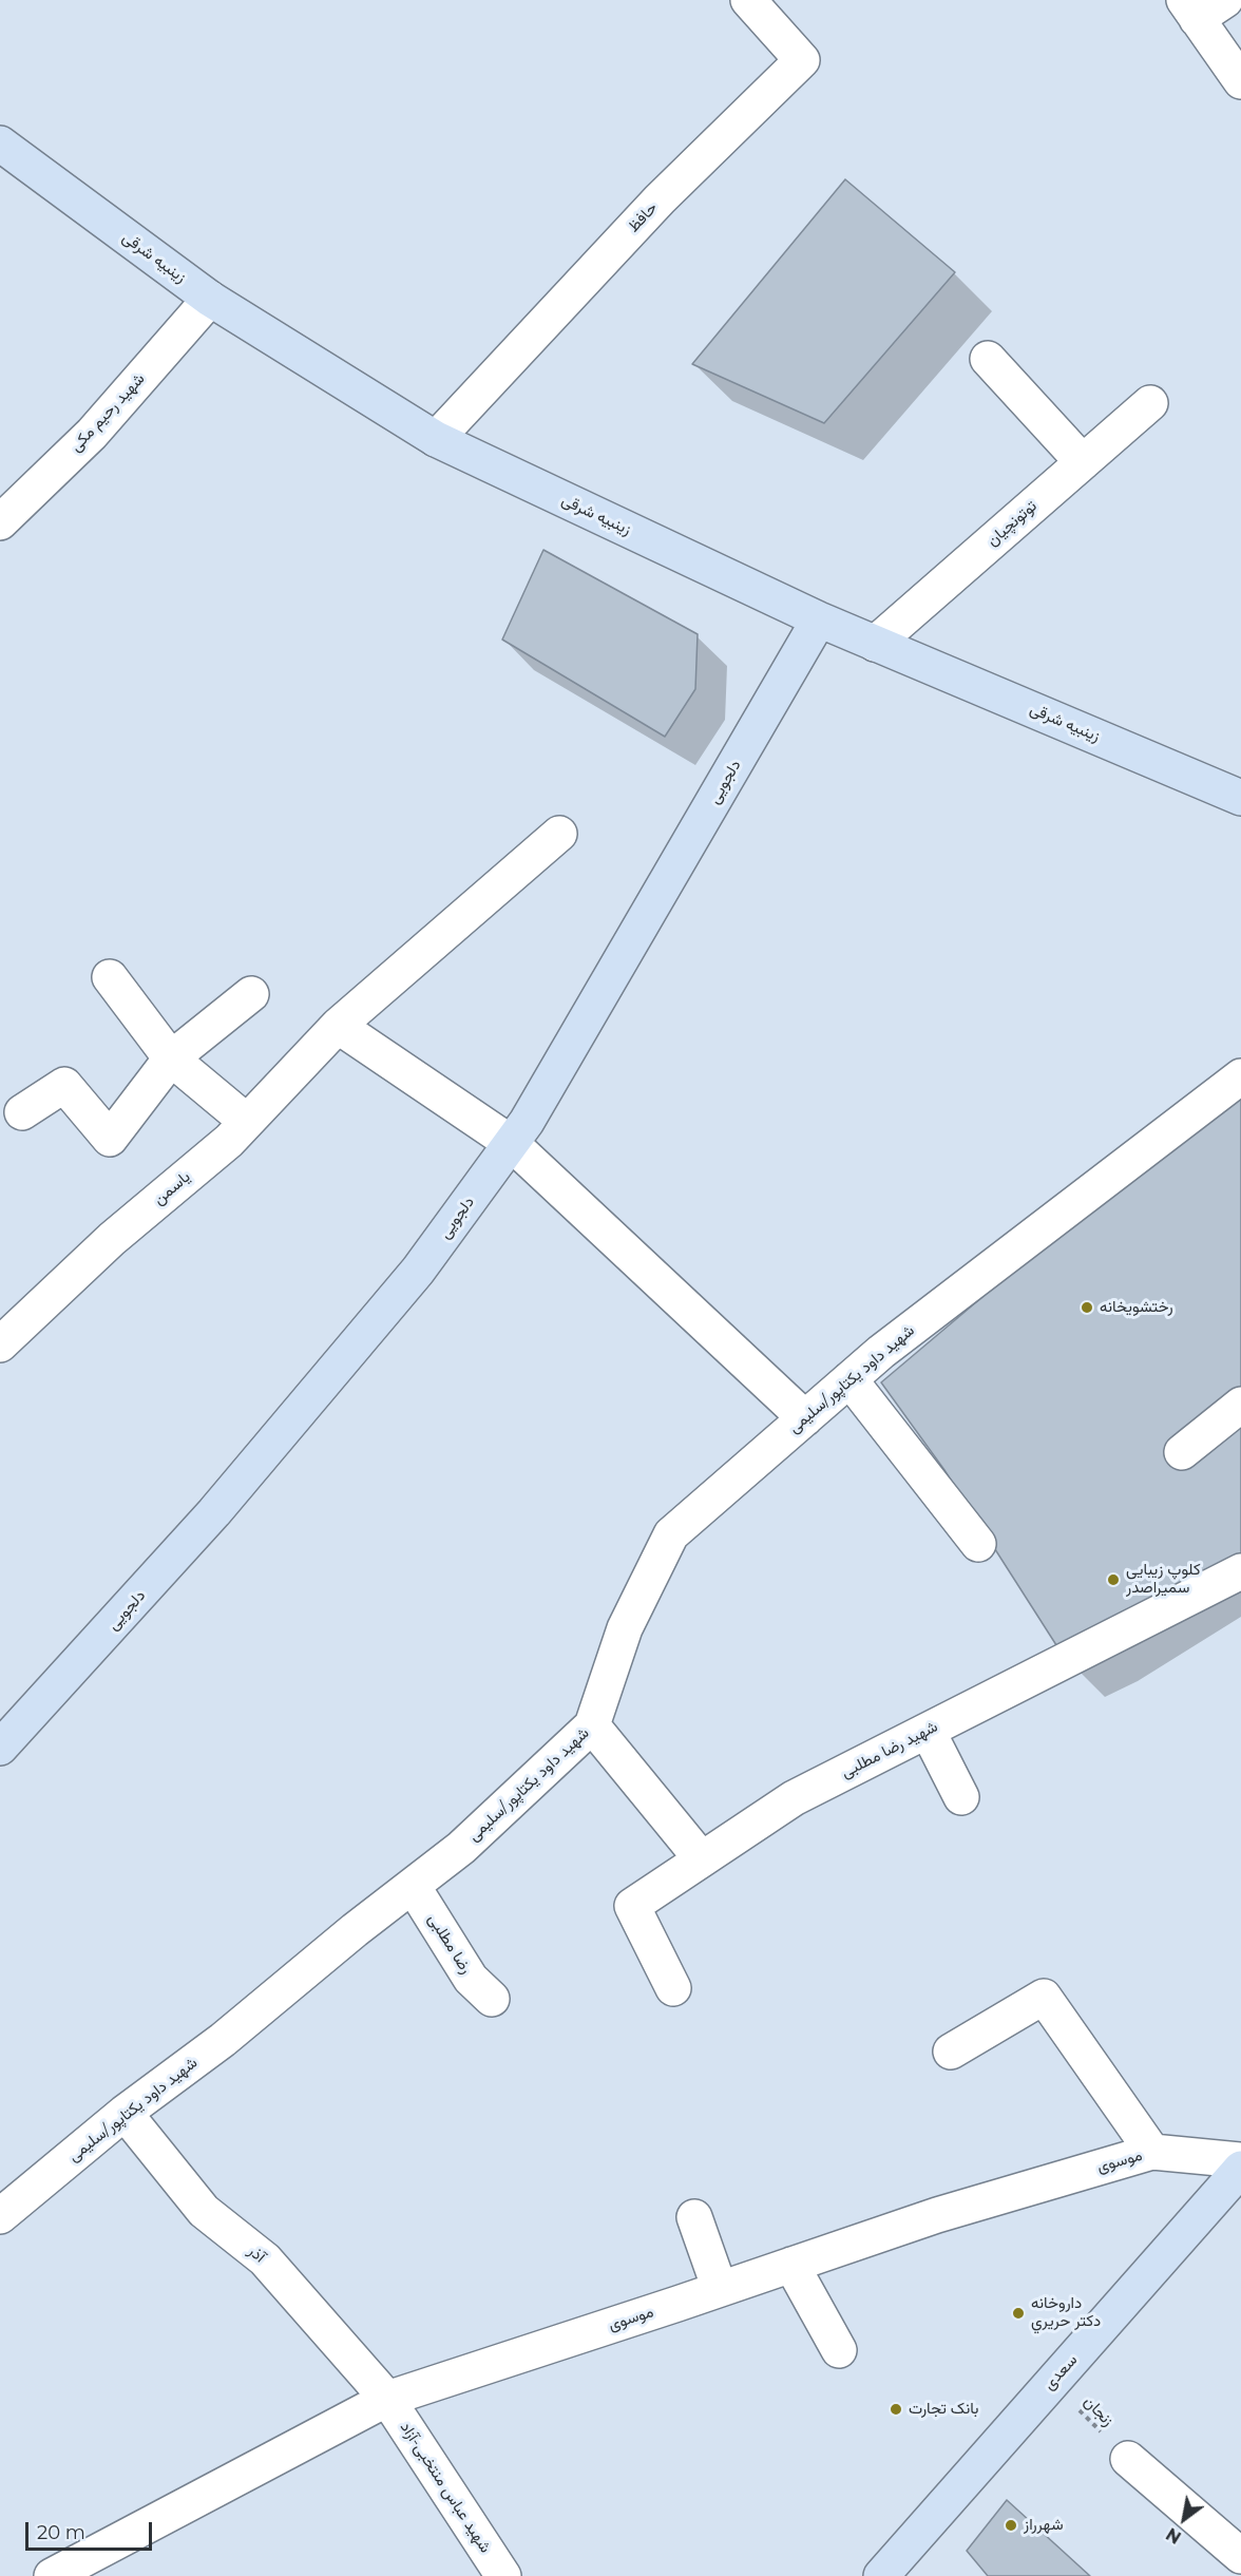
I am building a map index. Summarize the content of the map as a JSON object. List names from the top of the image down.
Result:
{
  "streets": {
    "main road": ["زینبیه شرقی", "دلجویی", "سعدی"],
    "street": [
      "حافظ",
      "شهید رحیم مکی",
      "توتونچیان",
      "یاسمن",
      "شهید داود یکتاپور/سلیمی",
      "شهید رضا مطلبی",
      "رضا مطلبی",
      "موسوی",
      "آذر",
      "شهید عباس منتخبی-آزاد"
    ],
    "path": ["زنجان"]
  },
  "crossings": [
    ["حافظ", "زینبیه شرقی"],
    ["زینبیه شرقی", "شهید رحیم مکی"],
    ["زینبیه شرقی", "توتونچیان"],
    ["زینبیه شرقی", "دلجویی"],
    ["شهید داود یکتاپور/سلیمی", "رضا مطلبی"],
    ["شهید داود یکتاپور/سلیمی", "آذر"],
    ["موسوی", "آذر"],
    ["موسوی", "شهید عباس منتخبی-آزاد"],
    ["آذر", "شهید عباس منتخبی-آزاد"],
    ["سعدی", "زنجان"]
  ],
  "places": [
    "رختشویخانه",
    "کلوپ زیبایی سمیراصدر",
    "داروخانه دكتر حريري",
    "بانک تجارت",
    "شهرراز"
  ],
  "scale_bar": "20 m",
  "north": "bottom left"
}
